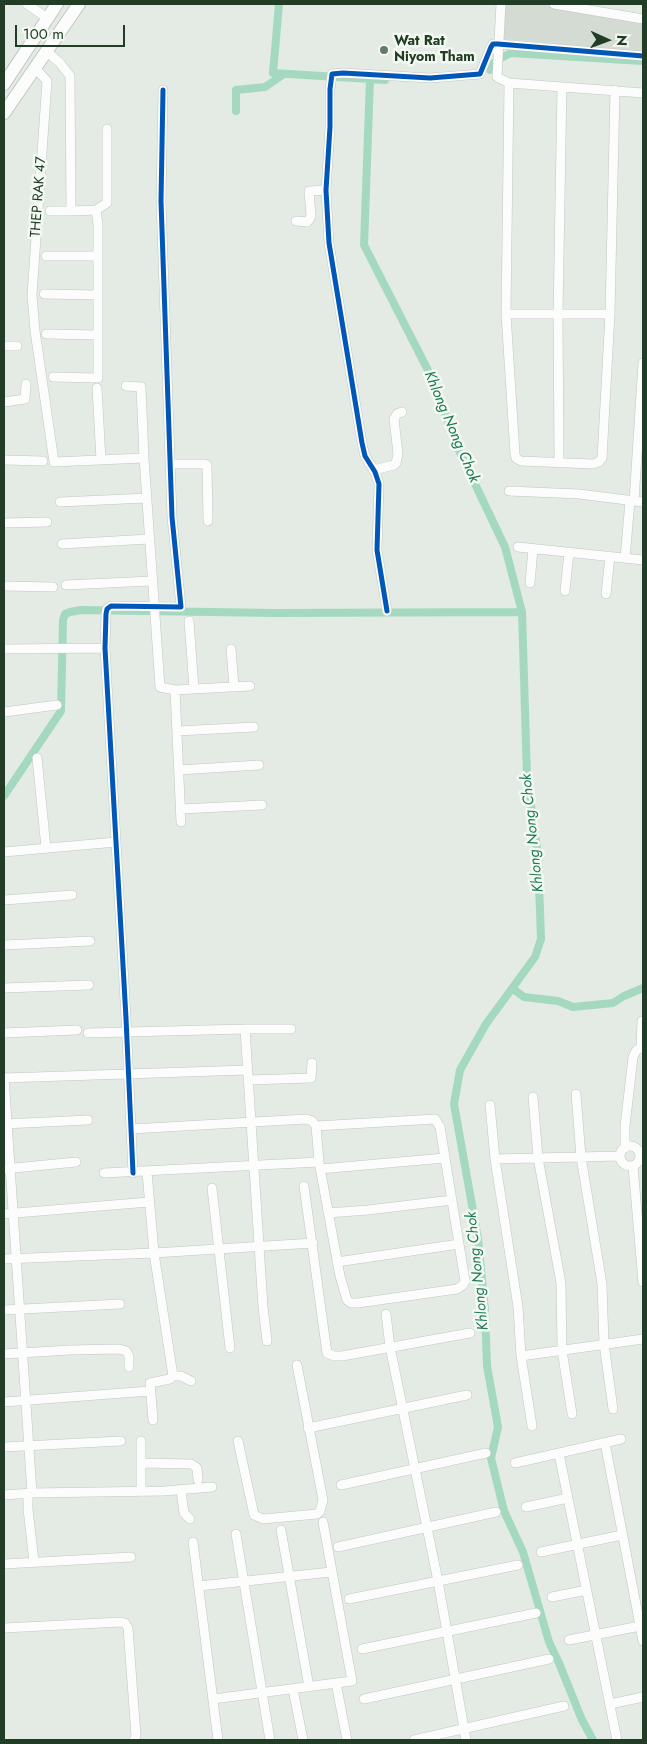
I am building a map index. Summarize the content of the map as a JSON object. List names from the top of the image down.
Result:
{
  "streets": {
    "street": ["THEP RAK 47"]
  },
  "water": ["Khlong Nong Chok"],
  "places": ["Wat Rat Niyom Tham"],
  "scale_bar": "100 m",
  "north": "right"
}
